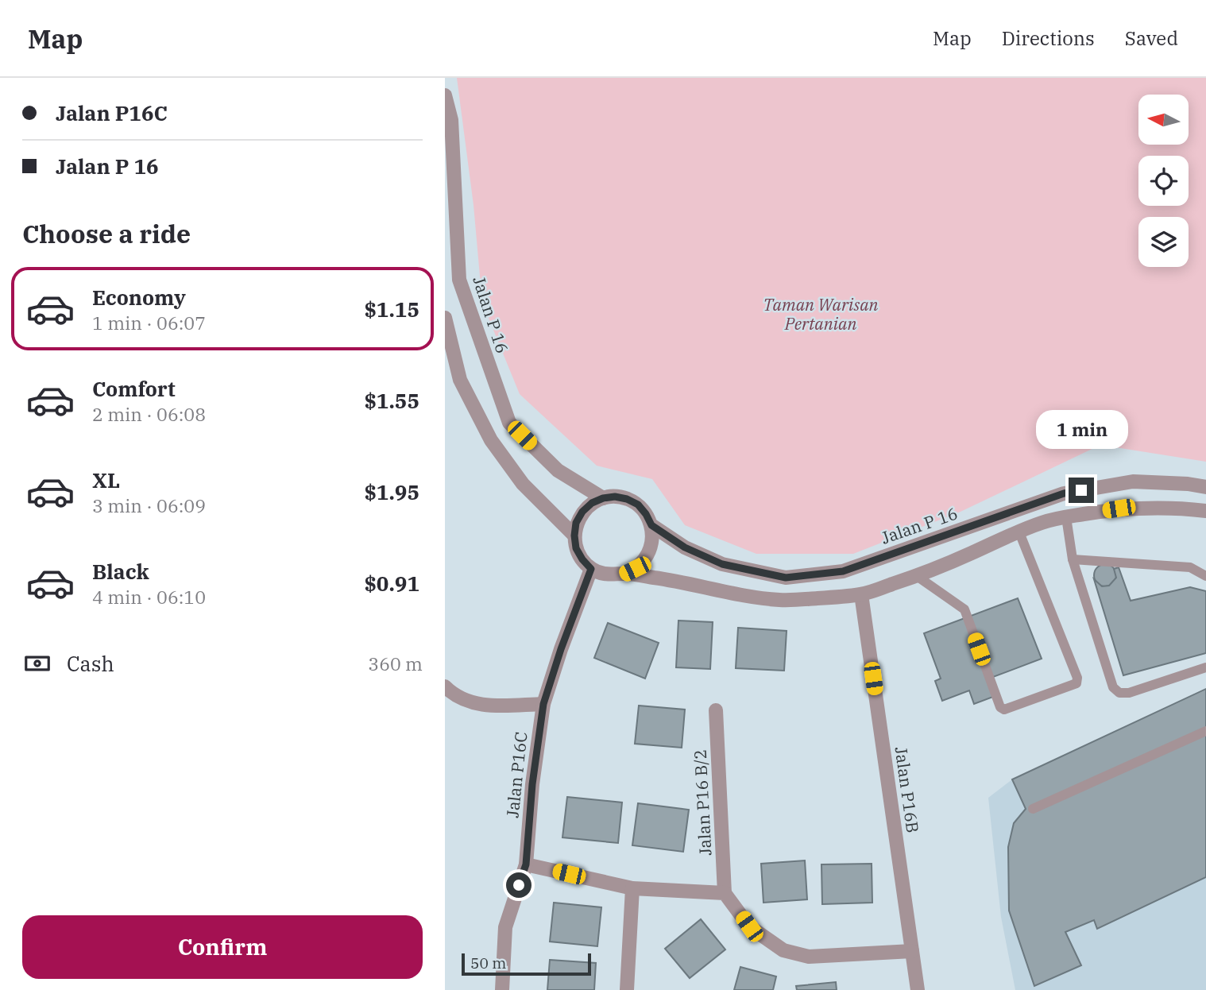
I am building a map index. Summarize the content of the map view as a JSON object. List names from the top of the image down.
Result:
{
  "streets": {
    "street": [
      "Jalan P 16",
      "Jalan P16C",
      "Jalan P16B",
      "Jalan P16 B/2"
    ]
  },
  "crossings": [
    ["Jalan P 16", "Jalan P16C"]
  ],
  "parks": ["Taman Warisan Pertanian"],
  "scale_bar": "50 m",
  "north": "left",
  "page": {
    "header": "Map",
    "nav": ["Map", "Directions", "Saved"],
    "banner": ["Jalan P16C", "Jalan P 16"],
    "heading": "Choose a ride",
    "list": [
      {
        "name": "Economy",
        "note": "1 min · 06:07",
        "value": "$1.15"
      },
      {
        "name": "Comfort",
        "note": "2 min · 06:08",
        "value": "$1.55"
      },
      {
        "name": "XL",
        "note": "3 min · 06:09",
        "value": "$1.95"
      },
      {
        "name": "Black",
        "note": "4 min · 06:10",
        "value": "$0.91"
      }
    ],
    "bubble": "1 min",
    "pay": ["Cash", "360 m"],
    "buttons": "Confirm",
    "scale": "50 m"
  }
}
